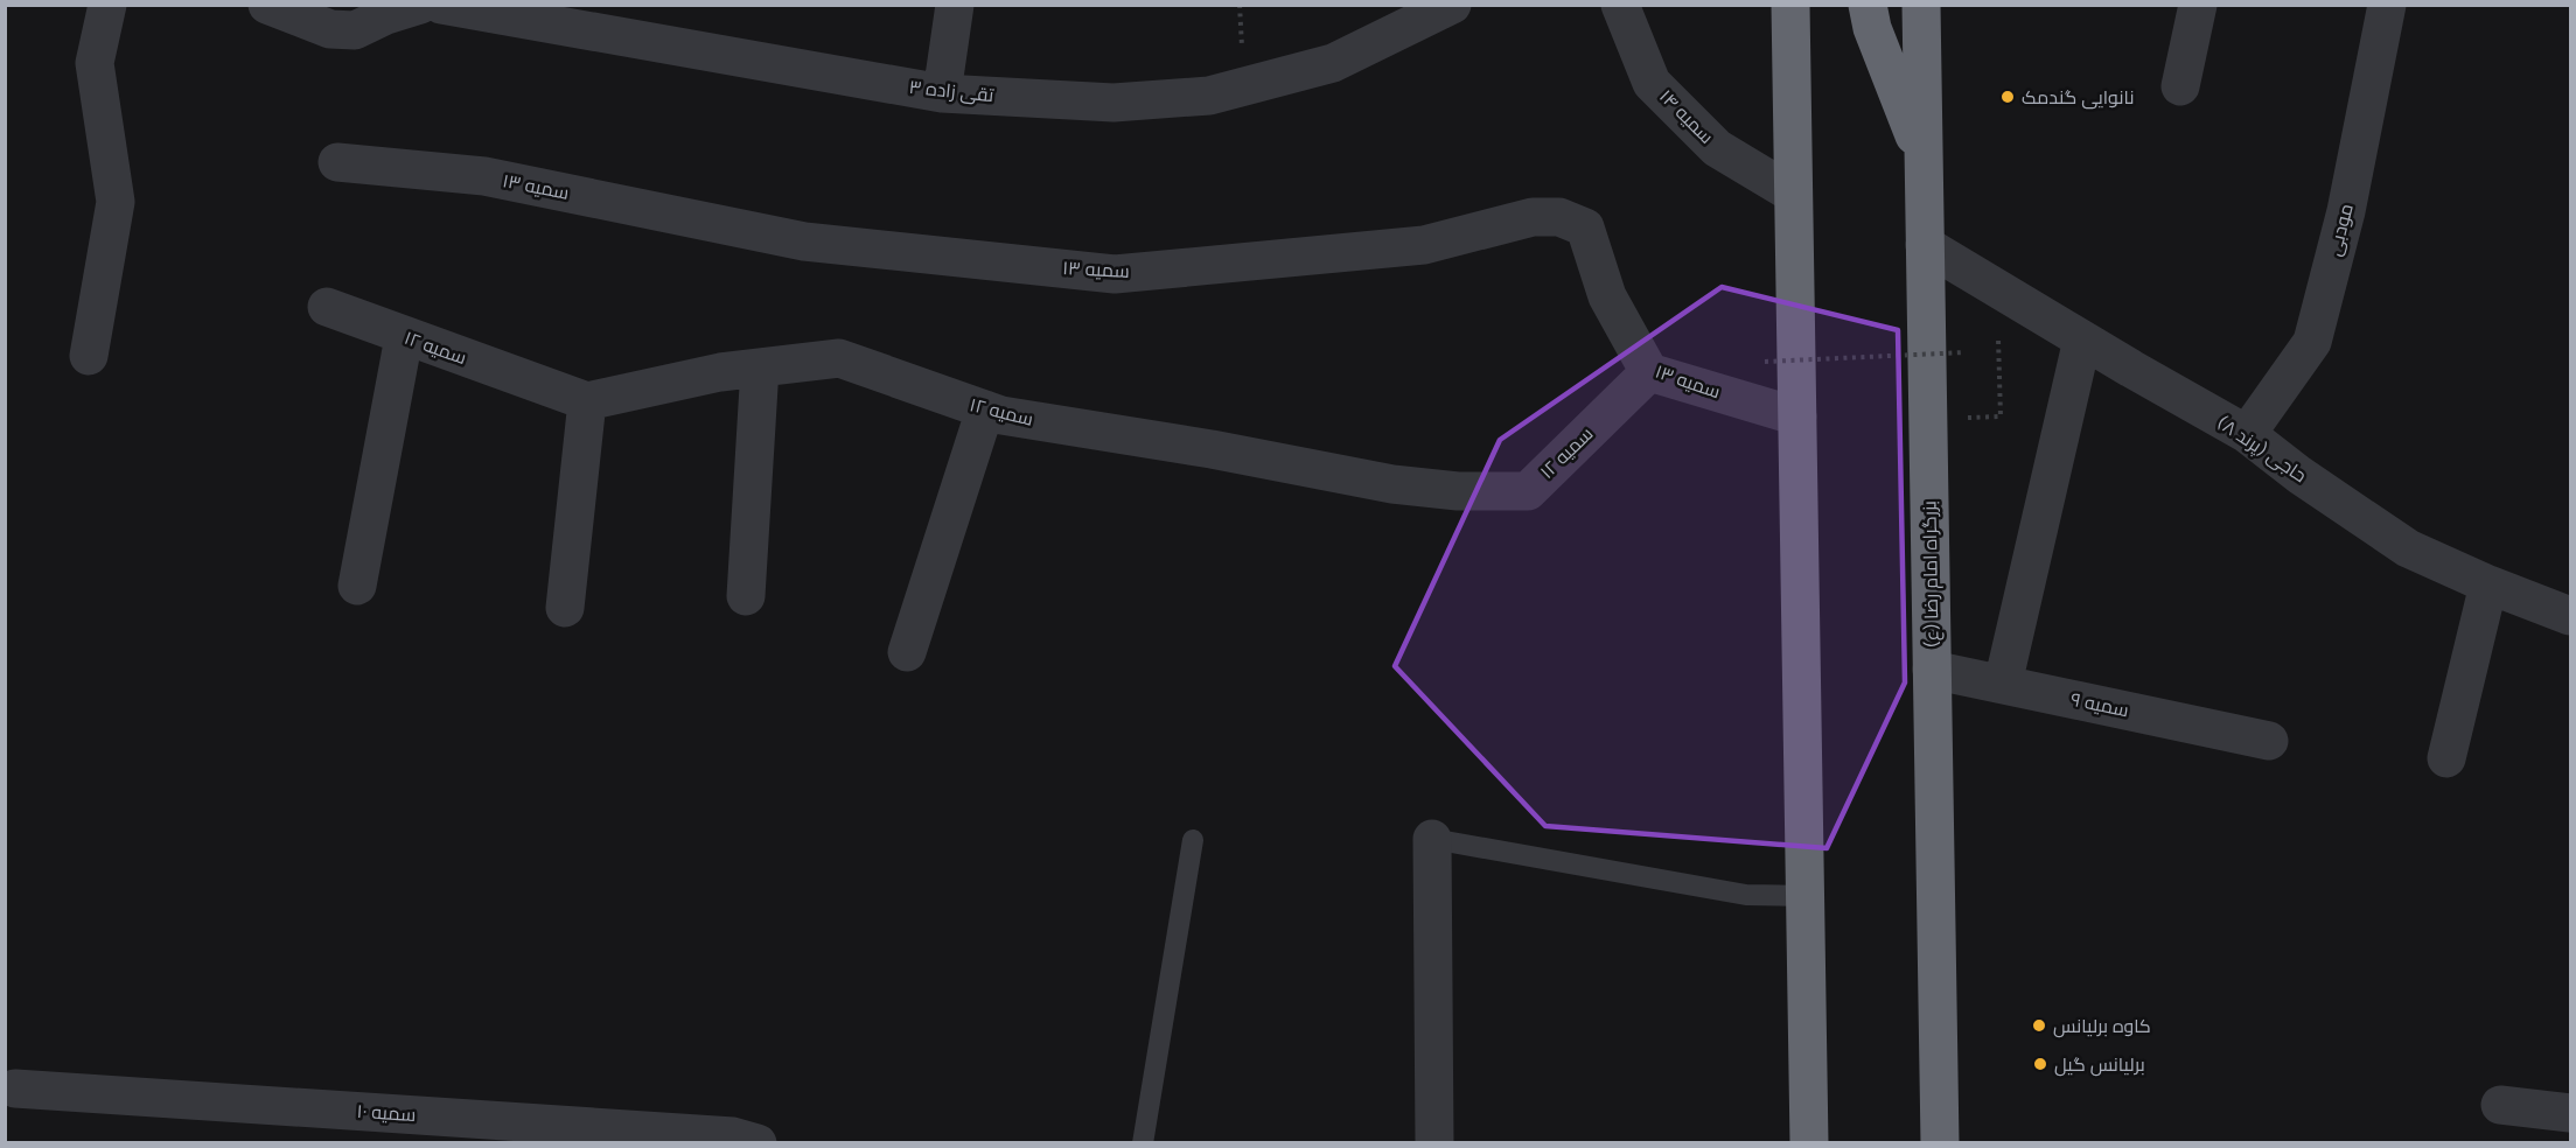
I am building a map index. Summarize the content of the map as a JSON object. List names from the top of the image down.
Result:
{
  "streets": {
    "highway": ["بزرگراه امام رضا (ع)"],
    "street": [
      "تقی زاده ۳",
      "سمیه ۱۴",
      "سمیه ۱۳",
      "مودبی",
      "سمیه ۱۲",
      "حاجی (پرند ۸)",
      "سمیه ۹",
      "سمیه ۱۰"
    ]
  },
  "crossings": [
    ["سمیه ۱۳", "سمیه ۱۲"],
    ["مودبی", "حاجی (پرند ۸)"],
    ["حاجی (پرند ۸)", "بزرگراه امام رضا (ع)"],
    ["بزرگراه امام رضا (ع)", "سمیه ۹"]
  ],
  "places": ["نانوایی گندمک", "کاوه برلیانس", "برلیانس گیل"]
}
